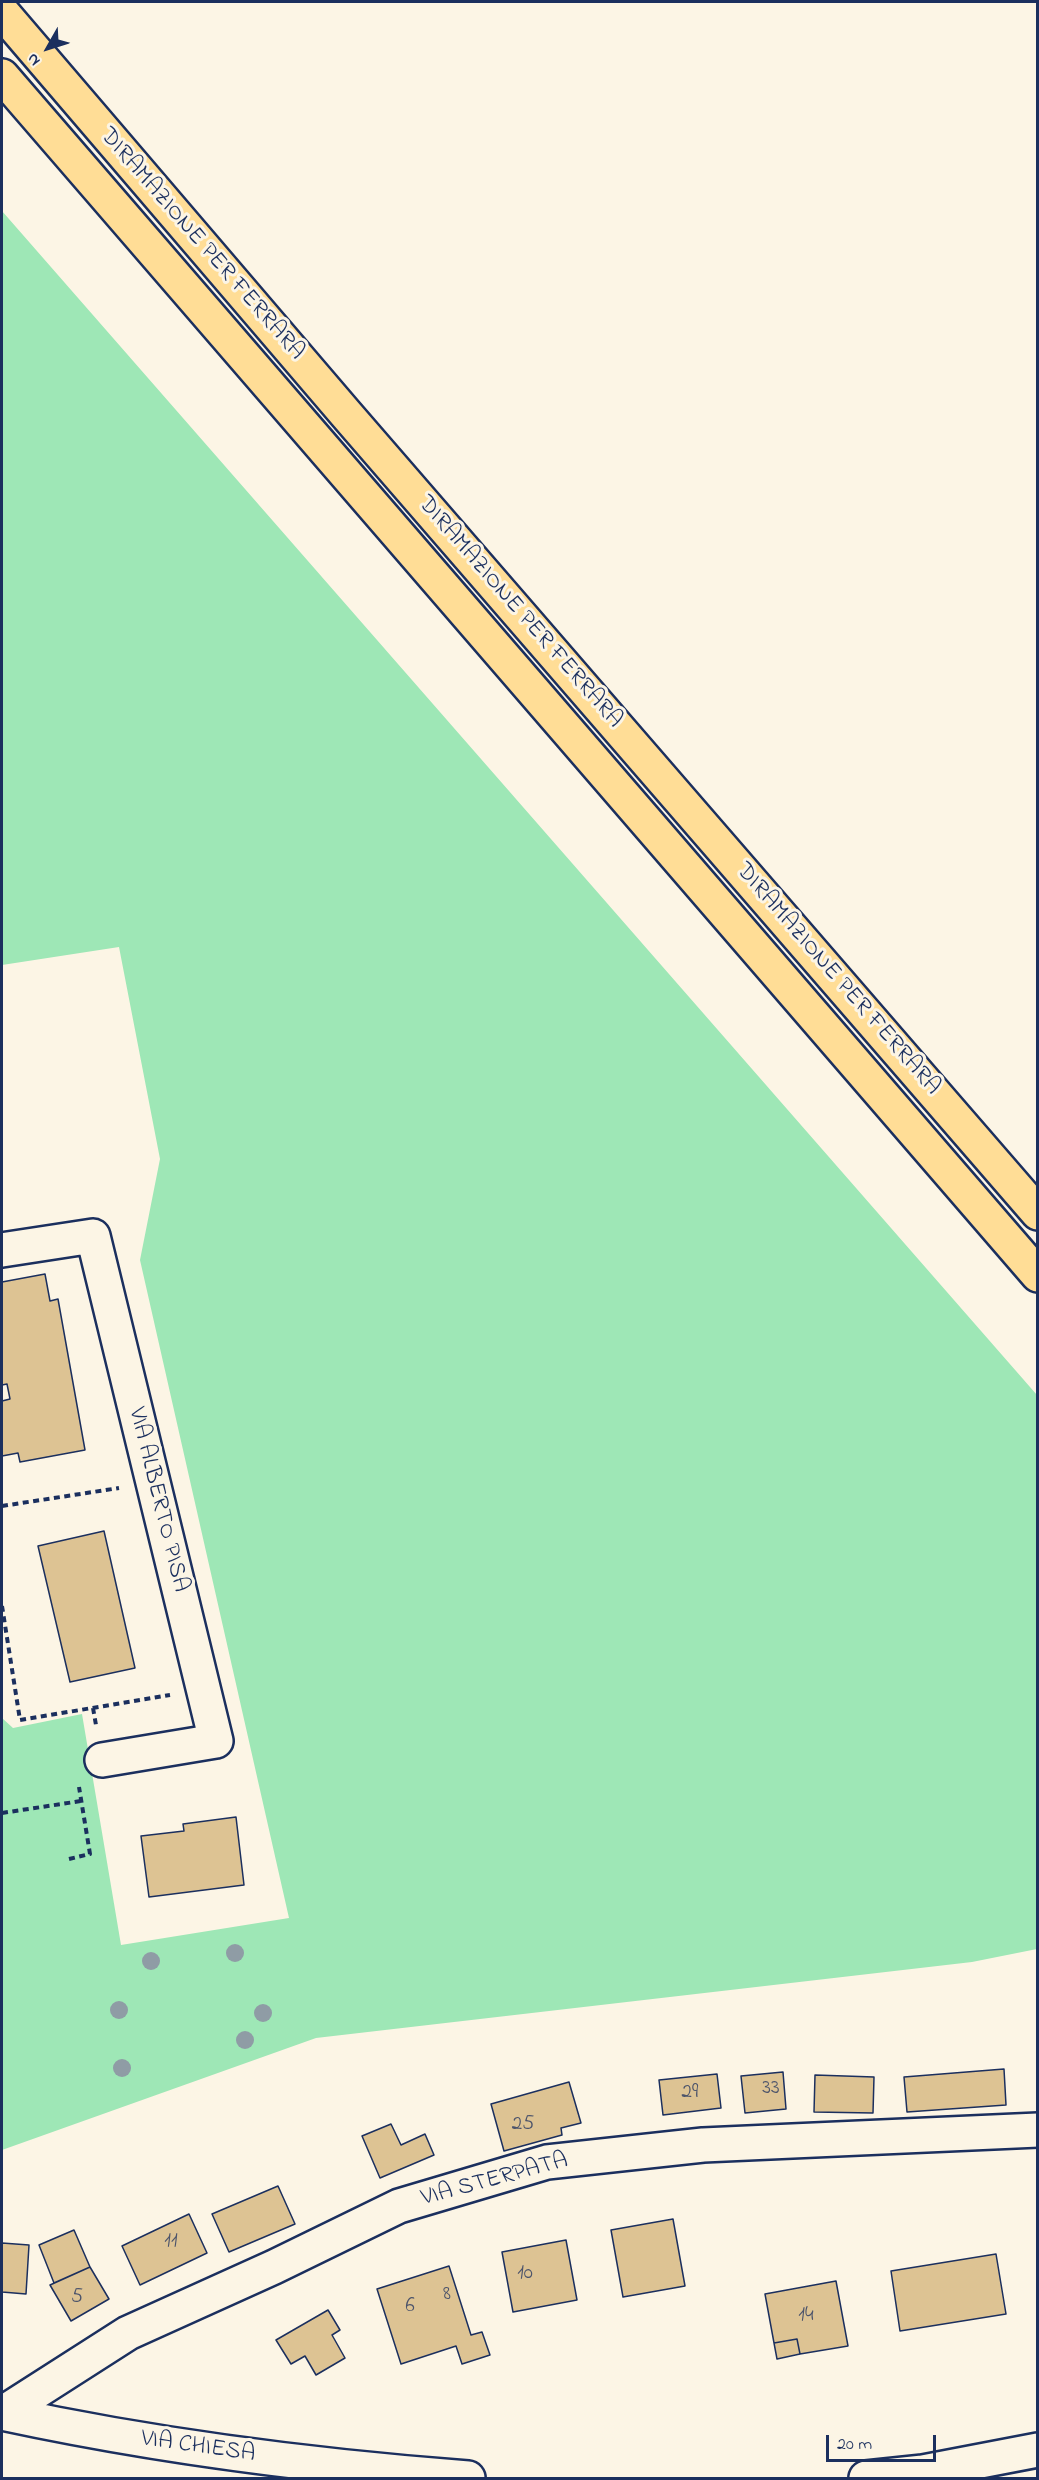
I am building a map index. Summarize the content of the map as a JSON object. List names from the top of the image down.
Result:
{
  "streets": {
    "highway": ["DIRAMAZIONE PER FERRARA"],
    "street": ["VIA ALBERTO PISA", "VIA STERPATA", "VIA CHIESA"]
  },
  "crossings": [
    ["VIA STERPATA", "VIA CHIESA"]
  ],
  "house_numbers": [
    "33",
    "29",
    "25",
    "11",
    "10",
    "8",
    "5",
    "6",
    "14"
  ],
  "scale_bar": "20 m",
  "north": "bottom left"
}
